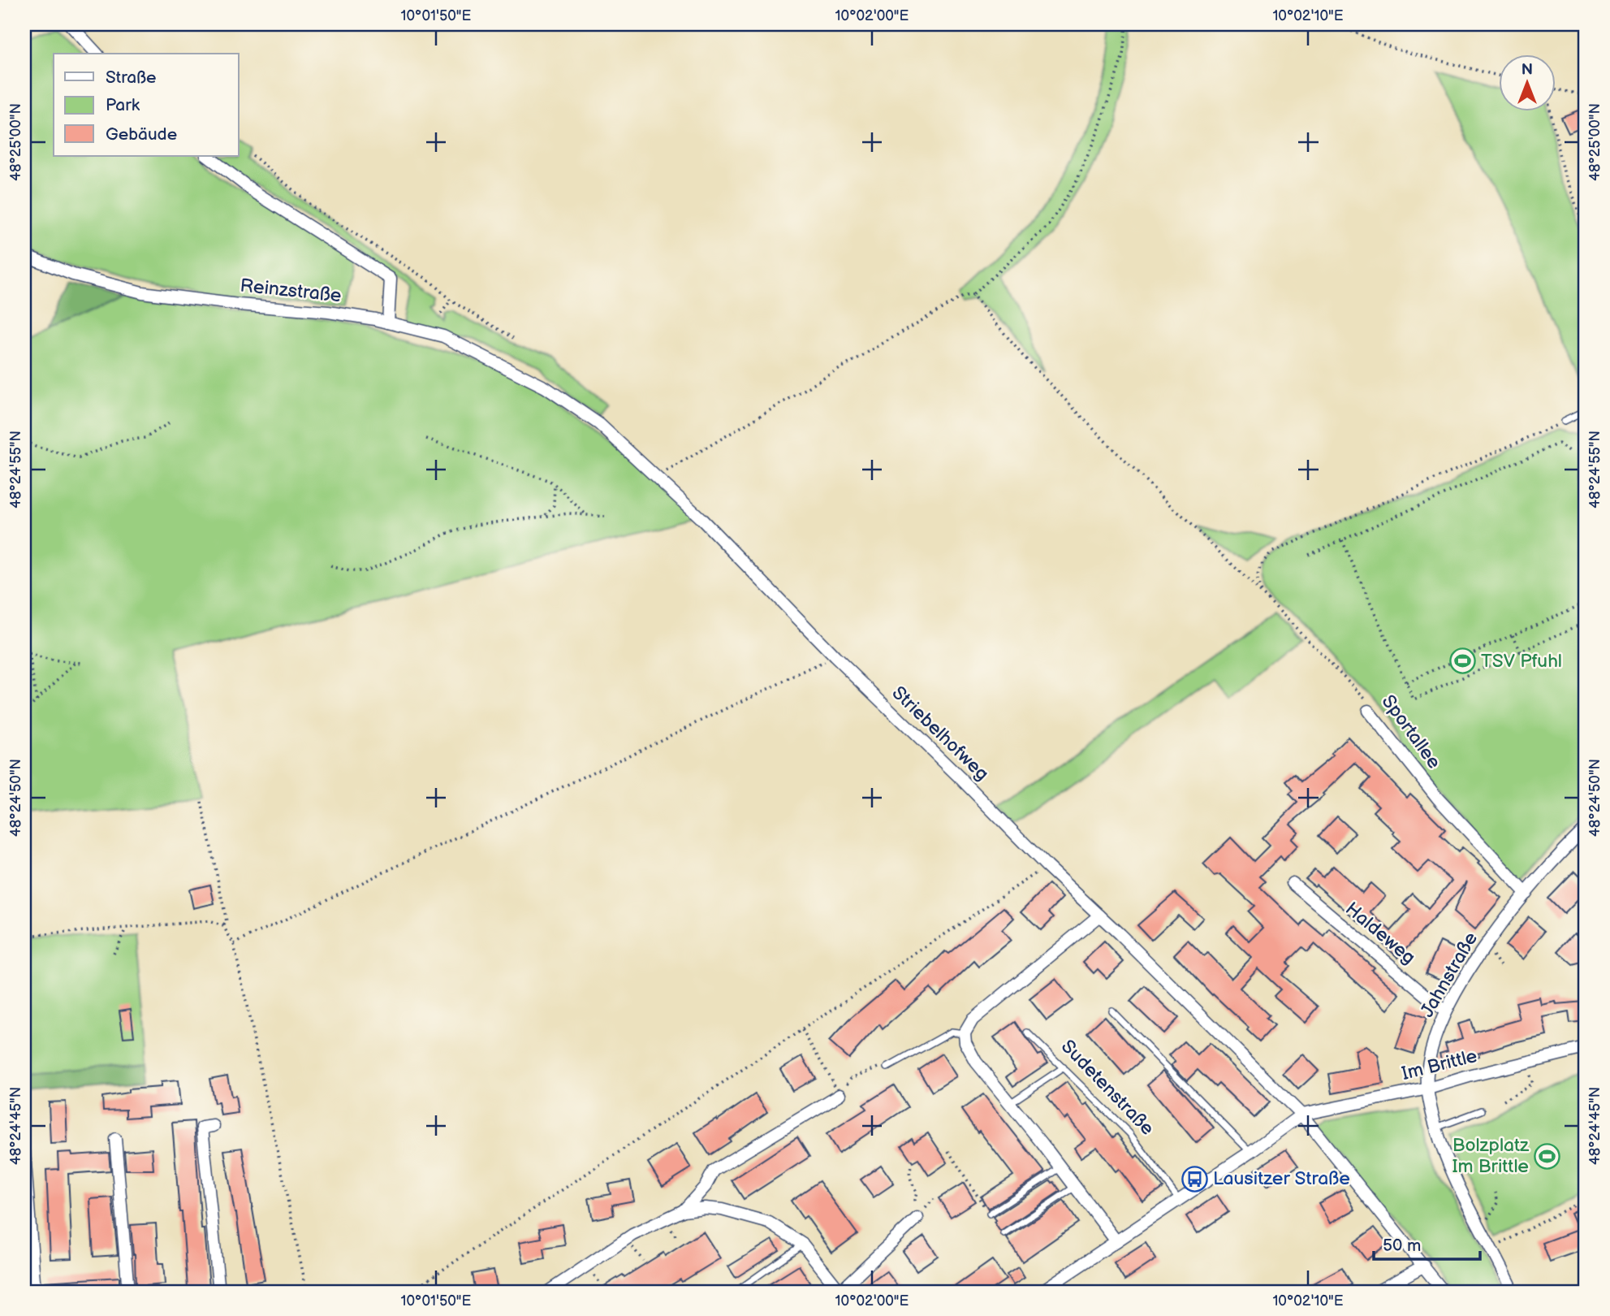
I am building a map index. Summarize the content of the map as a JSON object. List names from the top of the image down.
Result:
{
  "streets": {
    "street": [
      "Reinzstraße",
      "Sportallee",
      "Striebelhofweg",
      "Haldeweg",
      "Jahnstraße",
      "Im Brittle"
    ],
    "lane": ["Sudetenstraße"]
  },
  "crossings": [
    ["Reinzstraße", "Striebelhofweg"],
    ["Sportallee", "Jahnstraße"],
    ["Striebelhofweg", "Im Brittle"],
    ["Haldeweg", "Jahnstraße"],
    ["Jahnstraße", "Im Brittle"]
  ],
  "places": {
    "sports": ["TSV Pfuhl", "Bolzplatz Im Brittle"],
    "bus stop": ["Lausitzer Straße"]
  },
  "legend": ["Straße", "Park", "Gebäude"],
  "scale_bar": "50 m",
  "north": "top",
  "coordinates": [
    "10°01'50\"E",
    "10°02'00\"E",
    "10°02'10\"E",
    "48°25'00\"N",
    "48°24'55\"N",
    "48°24'50\"N",
    "48°24'45\"N"
  ]
}
